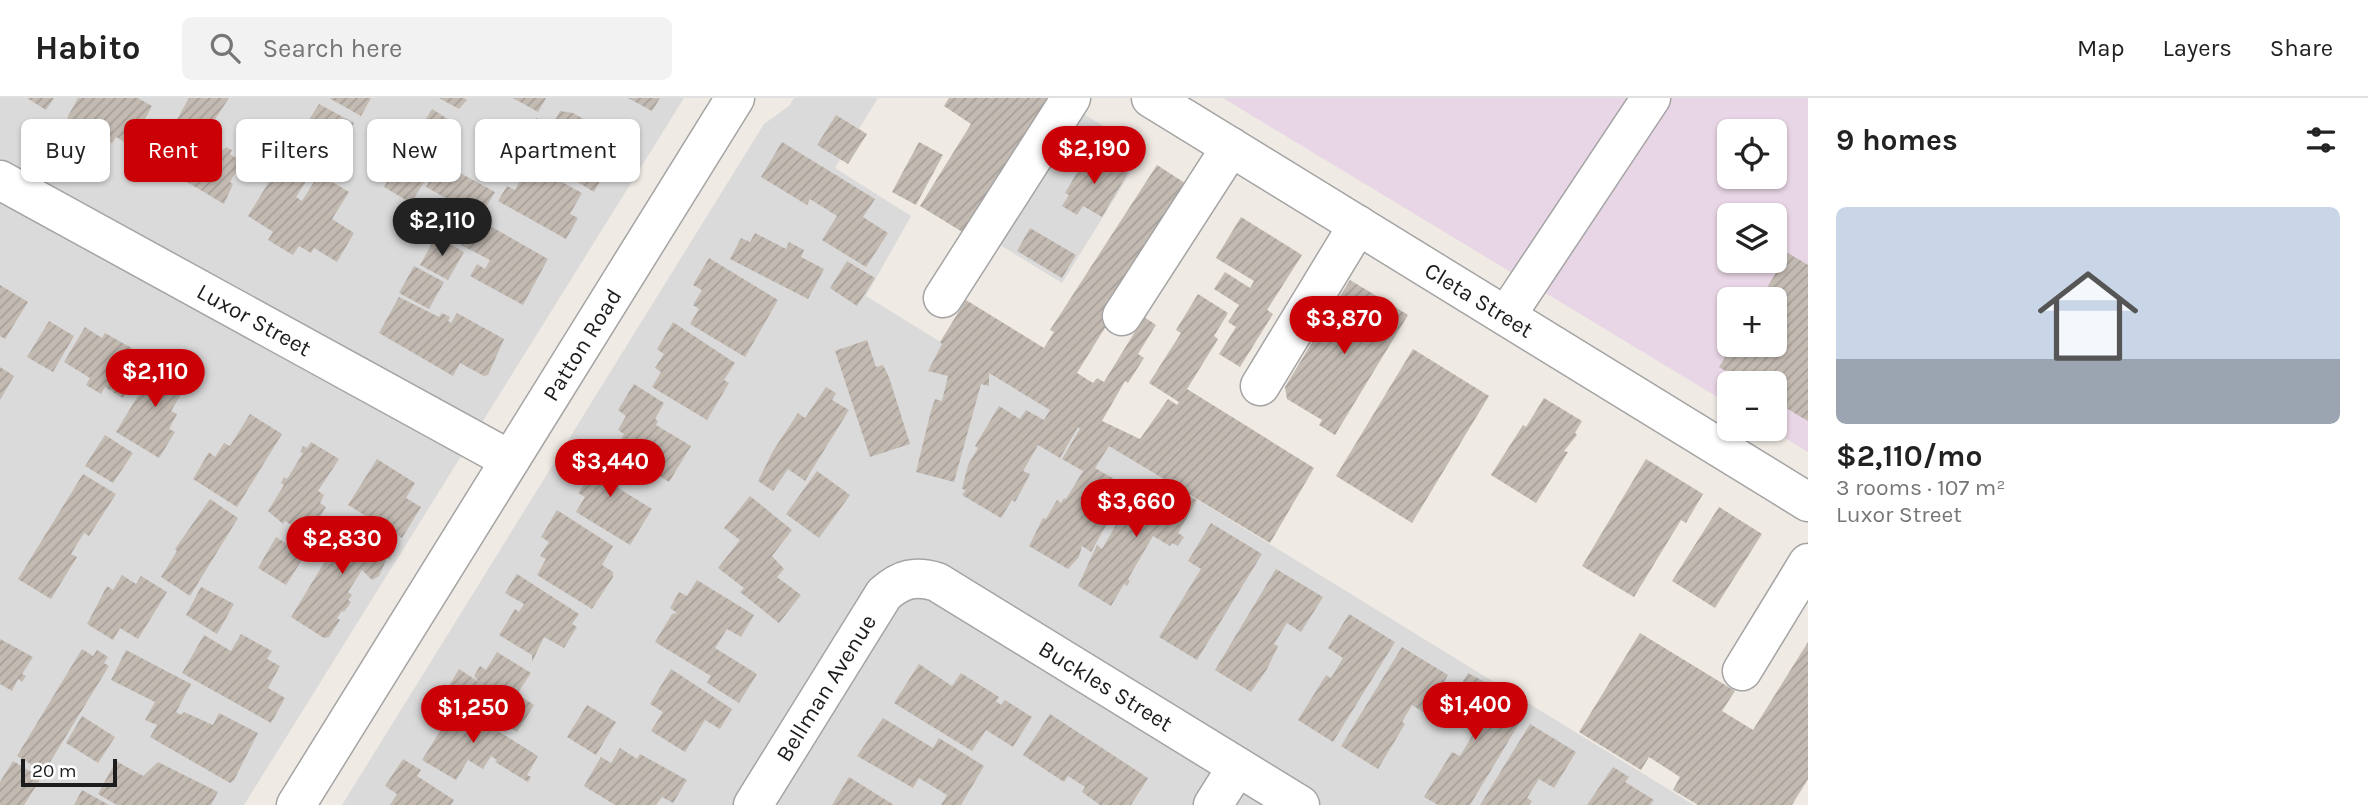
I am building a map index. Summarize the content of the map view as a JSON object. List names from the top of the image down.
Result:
{
  "streets": {
    "street": [
      "Cleta Street",
      "Luxor Street",
      "Patton Road",
      "Buckles Street",
      "Bellman Avenue"
    ]
  },
  "crossings": [
    ["Luxor Street", "Patton Road"],
    ["Buckles Street", "Bellman Avenue"]
  ],
  "scale_bar": "20 m",
  "page": {
    "header": "Habito",
    "search": "Search here",
    "nav": ["Map", "Layers", "Share"],
    "heading": "9 homes",
    "map_buttons": ["+", "−"],
    "chip": [
      "Buy",
      "Rent",
      "Filters",
      "New",
      "Apartment"
    ],
    "price": [
      "$2,190",
      "$2,110",
      "$3,870",
      "$2,110",
      "$3,440",
      "$3,660",
      "$2,830",
      "$1,400",
      "$1,250"
    ],
    "list": [
      {
        "name": "$2,110/mo",
        "note": "3 rooms · 107 m² · Luxor Street"
      }
    ],
    "scale": "20 m"
  }
}
